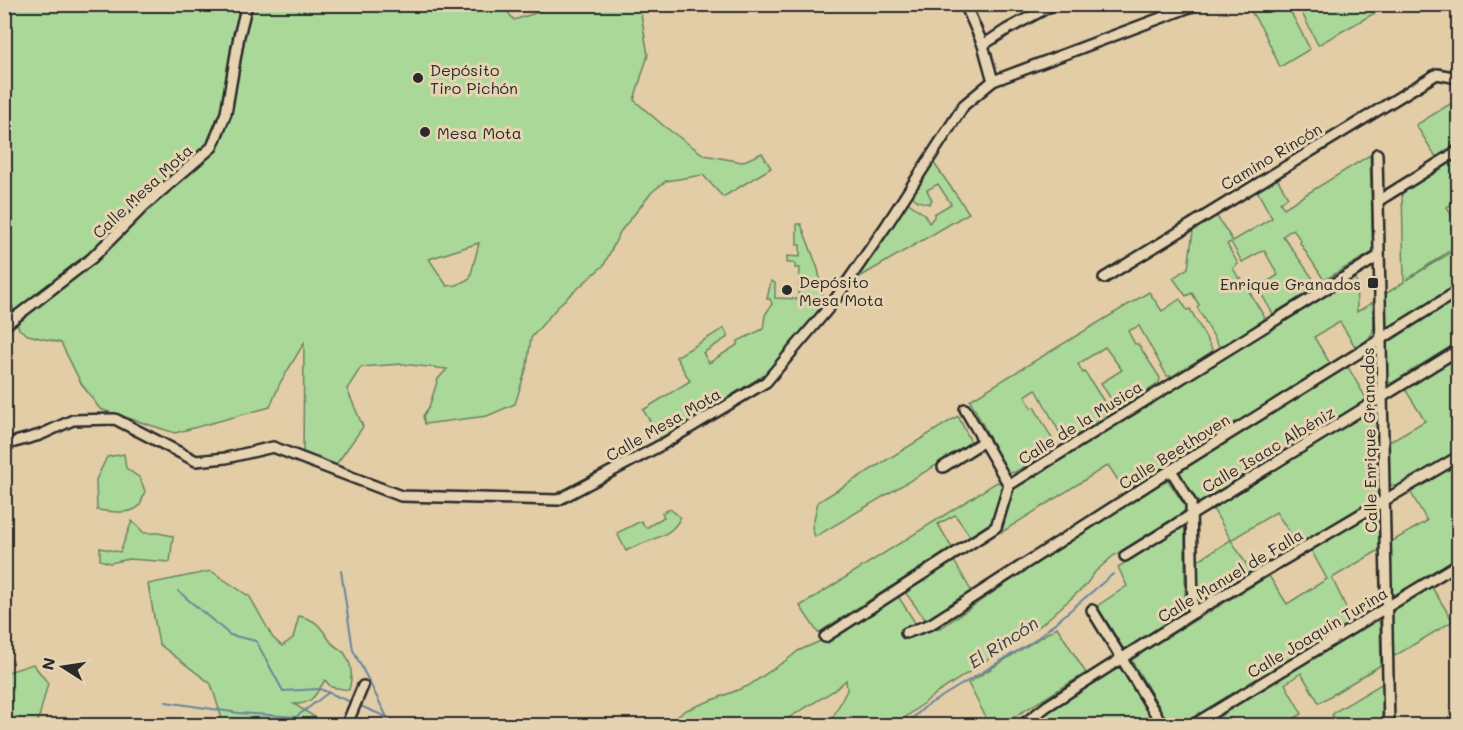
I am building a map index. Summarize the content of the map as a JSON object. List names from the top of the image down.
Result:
{
  "streets": {
    "street": [
      "Camino Rincón",
      "Calle Mesa Mota",
      "Calle de la Musica",
      "Calle Enrique Granados",
      "Calle Isaac Albéniz",
      "Calle Beethoven",
      "Calle Manuel de Falla",
      "Calle Joaquín Turina"
    ]
  },
  "crossings": [
    ["Calle de la Musica", "Calle Enrique Granados"],
    ["Calle Enrique Granados", "Calle Isaac Albéniz"],
    ["Calle Enrique Granados", "Calle Beethoven"],
    ["Calle Enrique Granados", "Calle Manuel de Falla"],
    ["Calle Enrique Granados", "Calle Joaquín Turina"]
  ],
  "water": ["El Rincón"],
  "places": {
    "other": ["Depósito Tiro Pichón", "Mesa Mota", "Depósito Mesa Mota"],
    "transit": ["Enrique Granados"]
  },
  "north": "left"
}
